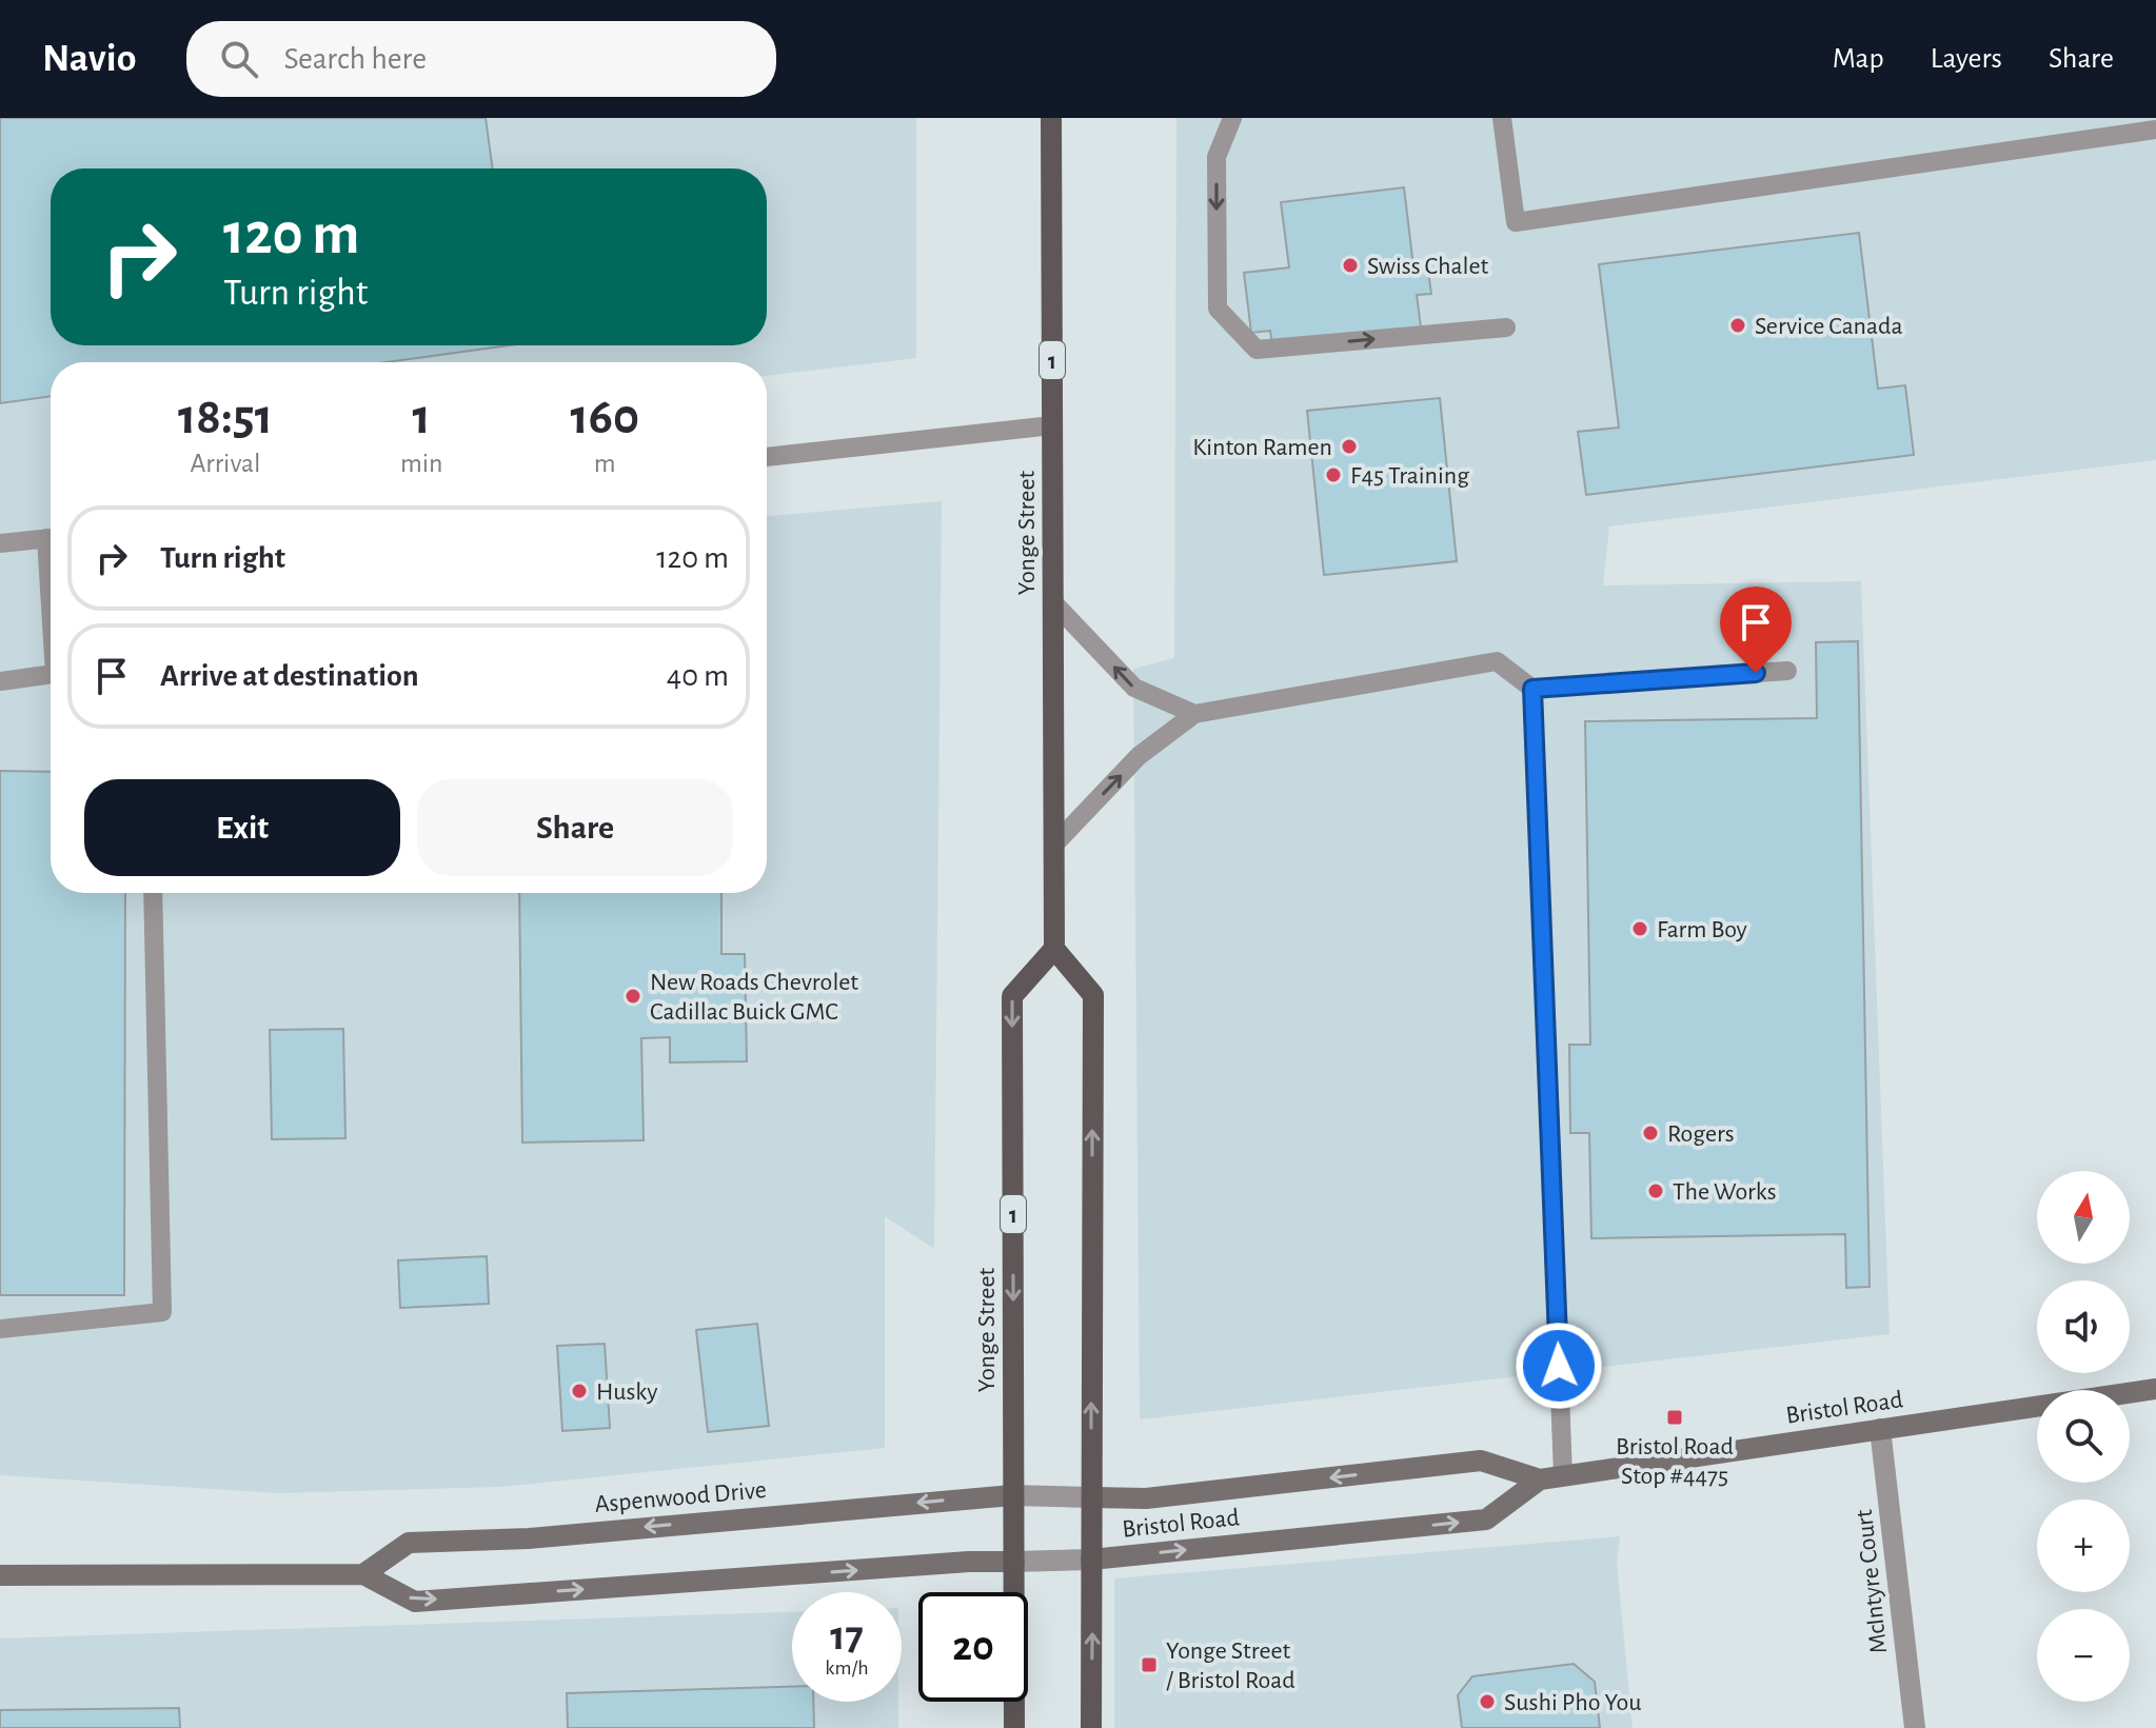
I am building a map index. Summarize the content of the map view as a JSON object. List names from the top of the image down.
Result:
{
  "streets": {
    "main road": ["1", "Yonge Street"],
    "street": ["Bristol Road", "Aspenwood Drive", "McIntyre Court"]
  },
  "crossings": [
    ["Yonge Street", "Bristol Road"],
    ["Yonge Street", "Aspenwood Drive"],
    ["Bristol Road", "Aspenwood Drive"],
    ["Bristol Road", "McIntyre Court"]
  ],
  "places": {
    "other": [
      "Swiss Chalet",
      "Service Canada",
      "Kinton Ramen",
      "F45 Training",
      "Farm Boy",
      "New Roads Chevrolet Cadillac Buick GMC",
      "Rogers",
      "The Works",
      "Husky",
      "Sushi Pho You"
    ],
    "transit": ["Bristol Road Stop #4475", "Yonge Street / Bristol Road"]
  },
  "north": "top",
  "page": {
    "header": "Navio",
    "search": "Search here",
    "nav": ["Map", "Layers", "Share"],
    "turn": ["120 m", "Turn right"],
    "eta": [
      "18:51",
      "Arrival",
      "1",
      "min",
      "160",
      "m"
    ],
    "list": [
      {
        "name": "Turn right",
        "value": "120 m"
      },
      {
        "name": "Arrive at destination",
        "value": "40 m"
      }
    ],
    "buttons": ["Exit", "Share"],
    "map_buttons": ["+", "−"],
    "speed": "17 km/h",
    "limit": "20"
  }
}
